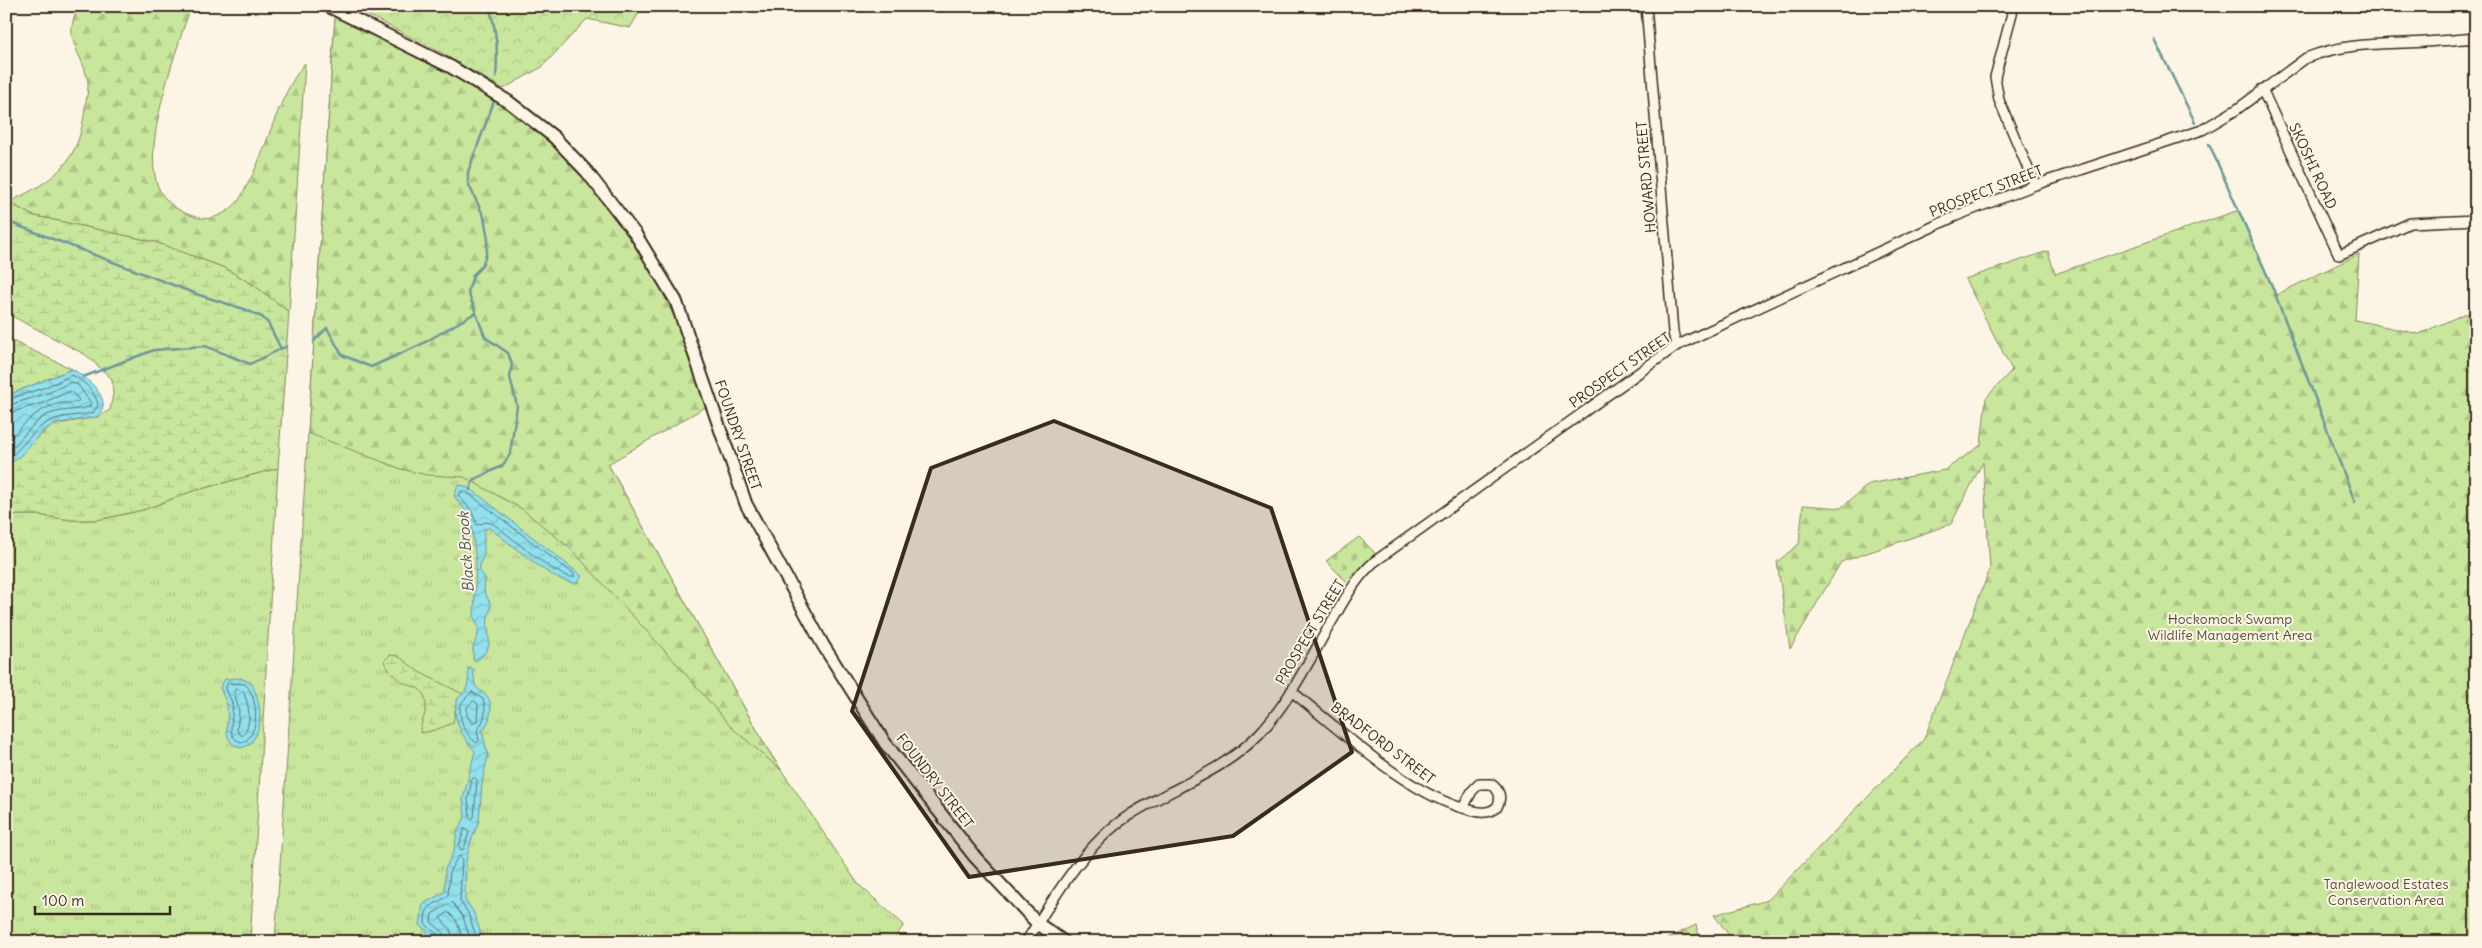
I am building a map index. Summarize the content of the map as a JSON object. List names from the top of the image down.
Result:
{
  "streets": {
    "main road": ["FOUNDRY STREET"],
    "street": [
      "SKOSHI ROAD",
      "HOWARD STREET",
      "PROSPECT STREET",
      "BRADFORD STREET"
    ]
  },
  "crossings": [
    ["SKOSHI ROAD", "PROSPECT STREET"],
    ["HOWARD STREET", "PROSPECT STREET"],
    ["PROSPECT STREET", "FOUNDRY STREET"],
    ["PROSPECT STREET", "BRADFORD STREET"]
  ],
  "water": ["Black Brook"],
  "parks": ["Hockomock Swamp Wildlife Management Area", "Tanglewood Estates Conservation Area"],
  "scale_bar": "100 m"
}
